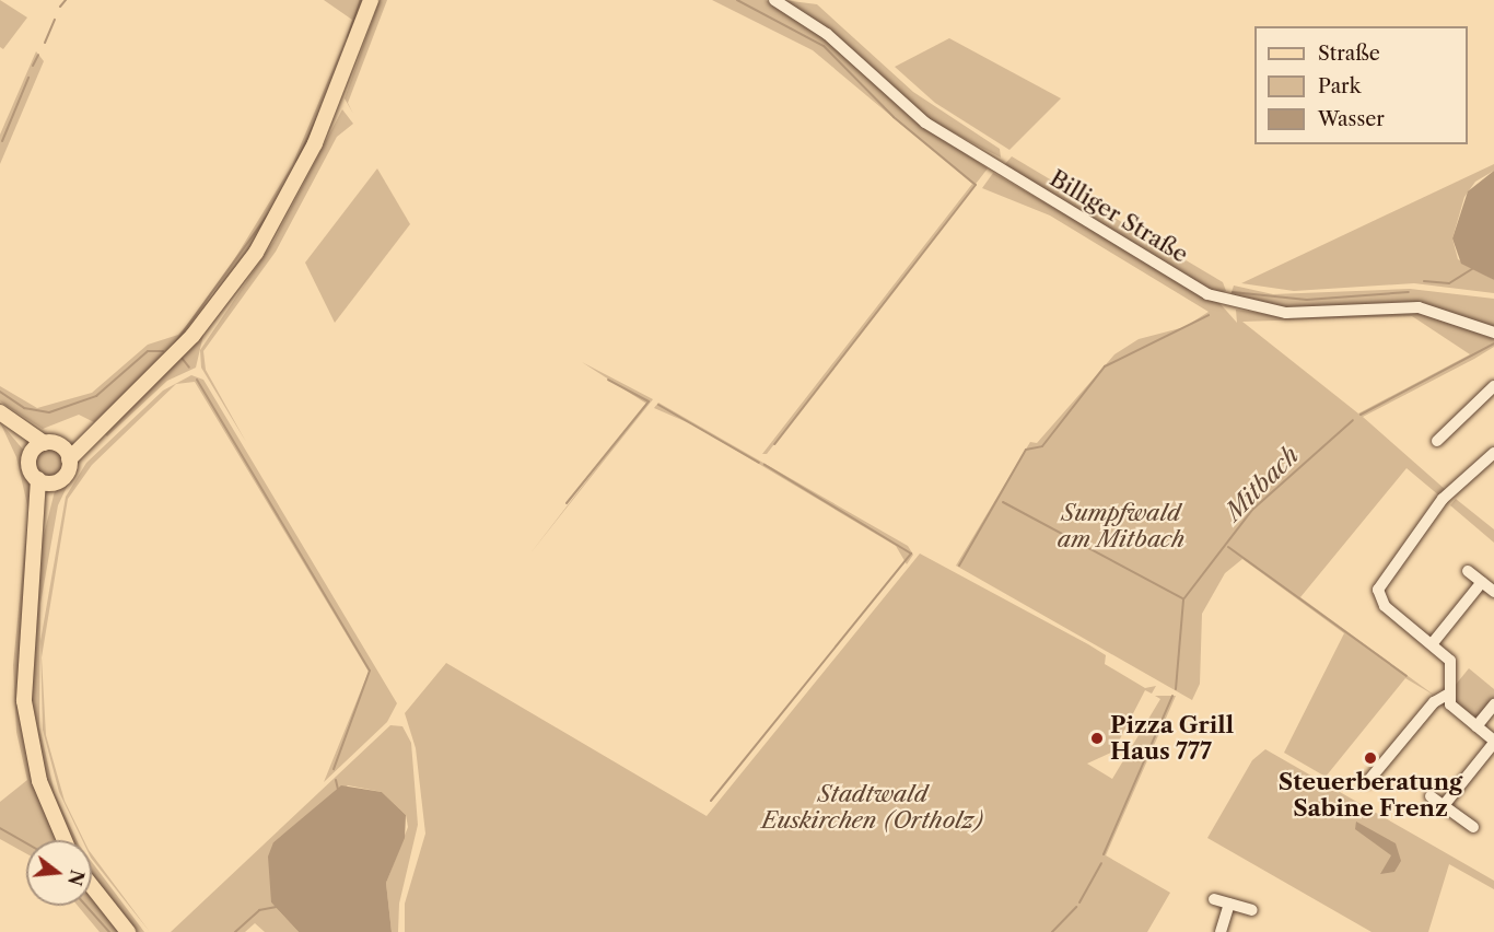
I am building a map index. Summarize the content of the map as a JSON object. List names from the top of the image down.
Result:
{
  "streets": {
    "street": ["Billiger Straße"]
  },
  "water": ["Mitbach"],
  "parks": ["Sumpfwald am Mitbach", "Stadtwald Euskirchen (Ortholz)"],
  "places": ["Pizza Grill Haus 777", "Steuerberatung Sabine Frenz"],
  "legend": ["Straße", "Park", "Wasser"],
  "north": "right"
}
